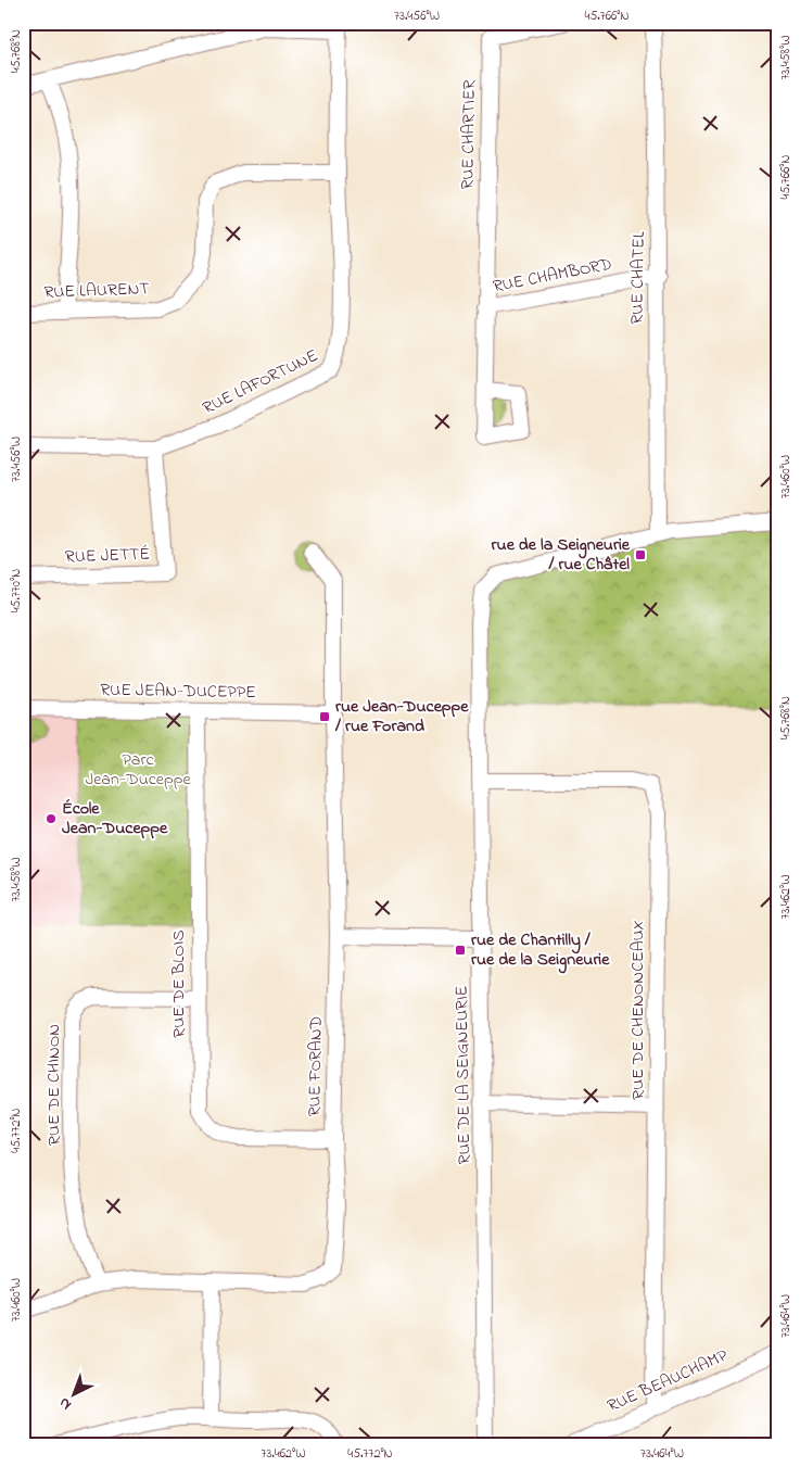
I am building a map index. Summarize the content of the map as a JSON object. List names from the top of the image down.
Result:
{
  "streets": {
    "street": [
      "RUE CHARTIER",
      "RUE CHAMBORD",
      "RUE CHATEL",
      "RUE LAURENT",
      "RUE LAFORTUNE",
      "RUE JETTÉ",
      "RUE JEAN-DUCEPPE",
      "RUE DE BLOIS",
      "RUE DE CHENONCEAUX",
      "RUE FORAND",
      "RUE DE LA SEIGNEURIE",
      "RUE DE CHINON",
      "RUE BEAUCHAMP"
    ]
  },
  "crossings": [
    ["RUE CHARTIER", "RUE CHAMBORD"],
    ["RUE CHAMBORD", "RUE CHATEL"],
    ["RUE CHATEL", "RUE DE LA SEIGNEURIE"],
    ["RUE LAURENT", "RUE LAFORTUNE"],
    ["RUE LAFORTUNE", "RUE JETTÉ"],
    ["RUE JEAN-DUCEPPE", "RUE DE BLOIS"],
    ["RUE JEAN-DUCEPPE", "RUE FORAND"],
    ["RUE DE BLOIS", "RUE FORAND"],
    ["RUE DE BLOIS", "RUE DE CHINON"],
    ["RUE DE CHENONCEAUX", "RUE DE LA SEIGNEURIE"],
    ["RUE DE CHENONCEAUX", "RUE BEAUCHAMP"],
    ["RUE FORAND", "RUE DE CHINON"]
  ],
  "parks": ["Parc Jean-Duceppe"],
  "places": {
    "transit": ["rue de la Seigneurie / rue Châtel", "rue Jean-Duceppe / rue Forand", "rue de Chantilly / rue de la Seigneurie"],
    "other": ["École Jean-Duceppe"]
  },
  "north": "bottom left",
  "coordinates": [
    "73.456°W",
    "45.766°N",
    "45.768°N",
    "73.458°W",
    "73.460°W",
    "45.770°N",
    "73.462°W",
    "45.772°N",
    "73.464°W"
  ]
}
